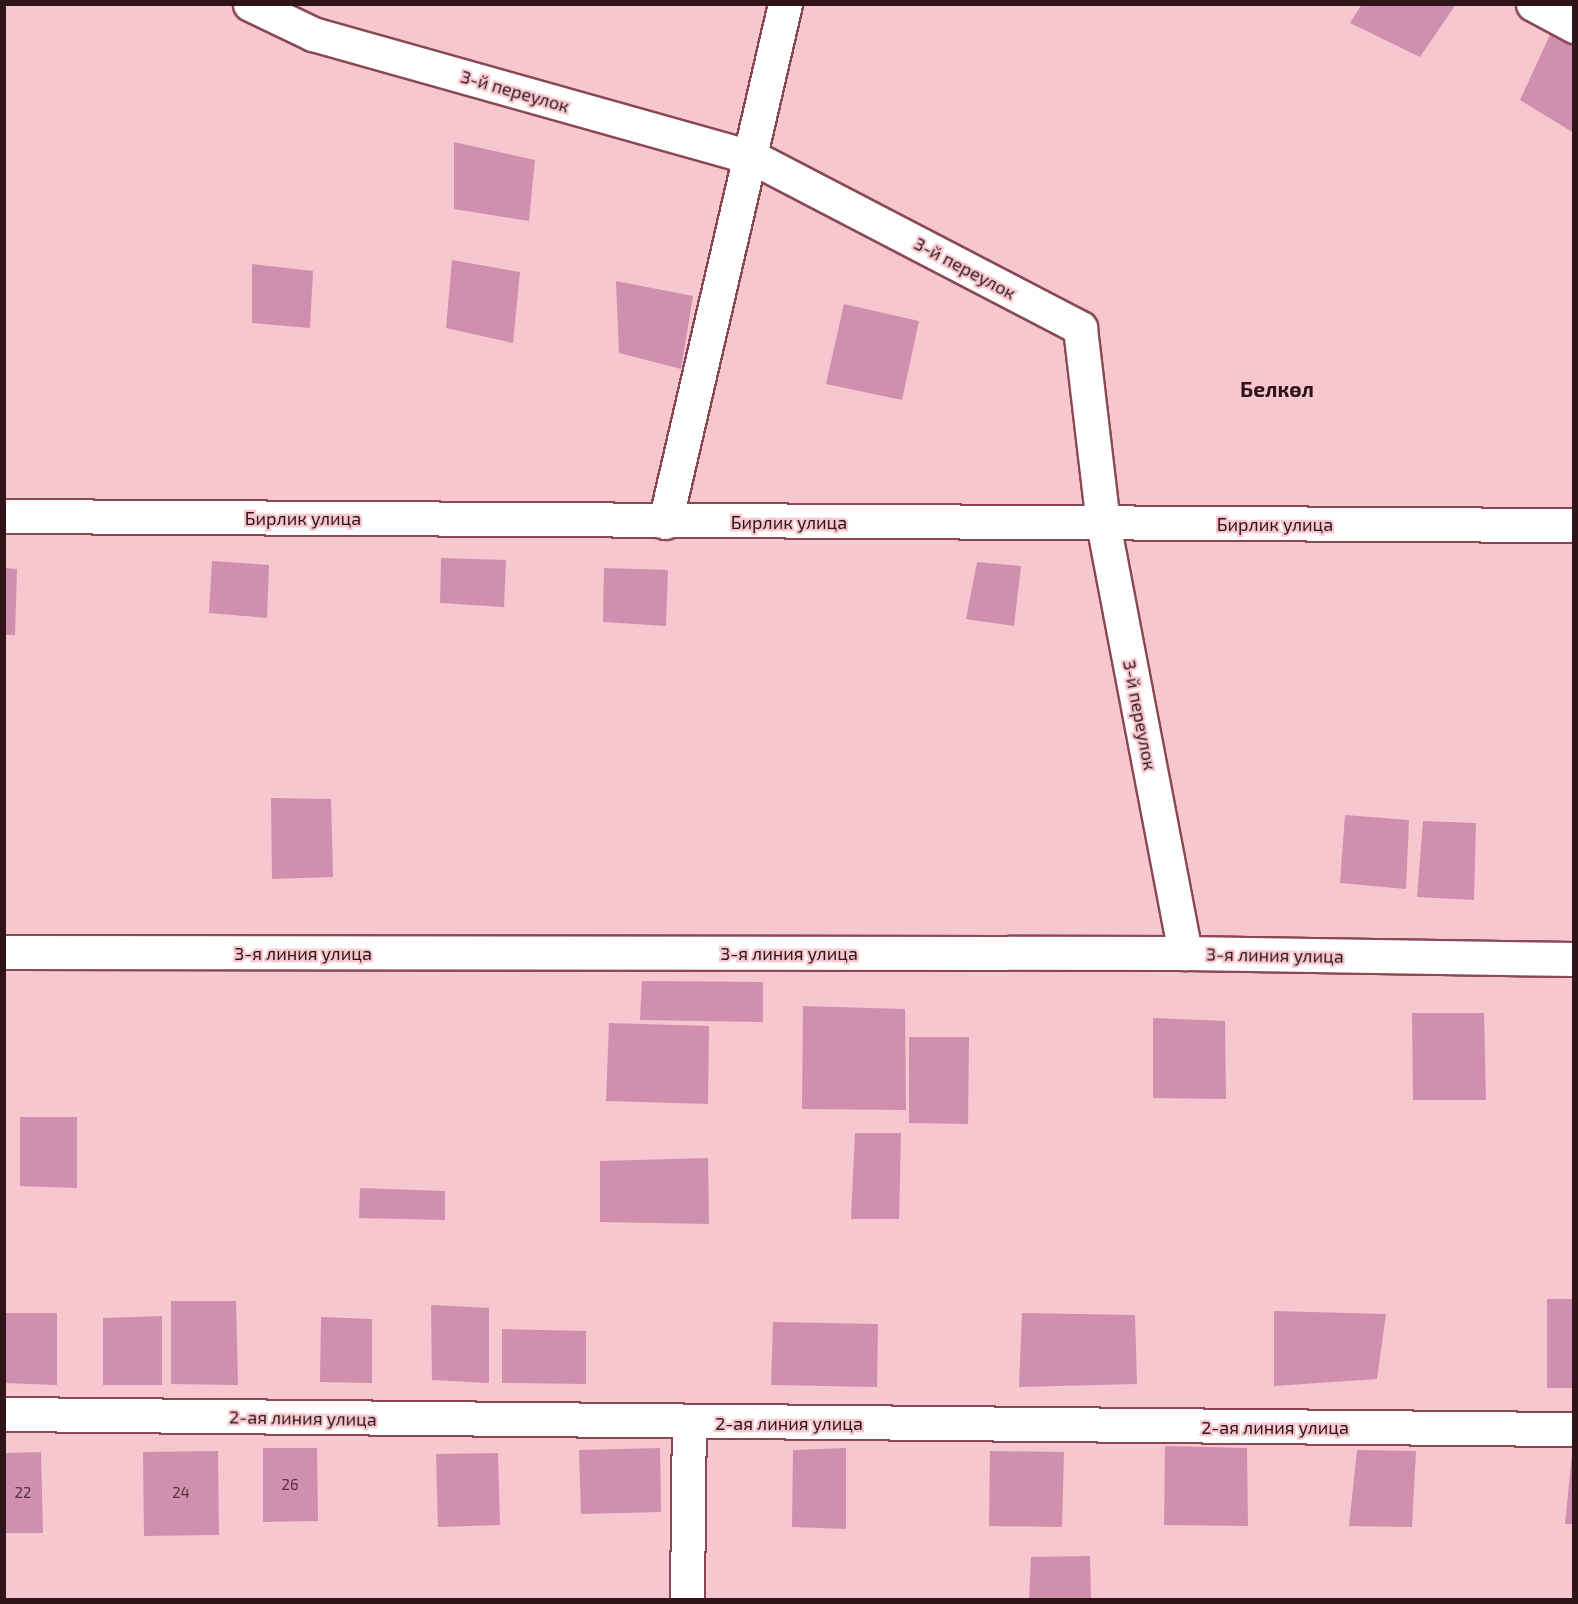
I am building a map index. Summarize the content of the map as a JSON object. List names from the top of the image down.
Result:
{
  "streets": {
    "street": [
      "3-й переулок",
      "Бирлик улица",
      "3-я линия улица",
      "2-ая линия улица"
    ]
  },
  "crossings": [
    ["3-й переулок", "Бирлик улица"],
    ["3-й переулок", "3-я линия улица"]
  ],
  "districts": ["Белкөл"],
  "house_numbers": ["26", "22", "24"]
}
